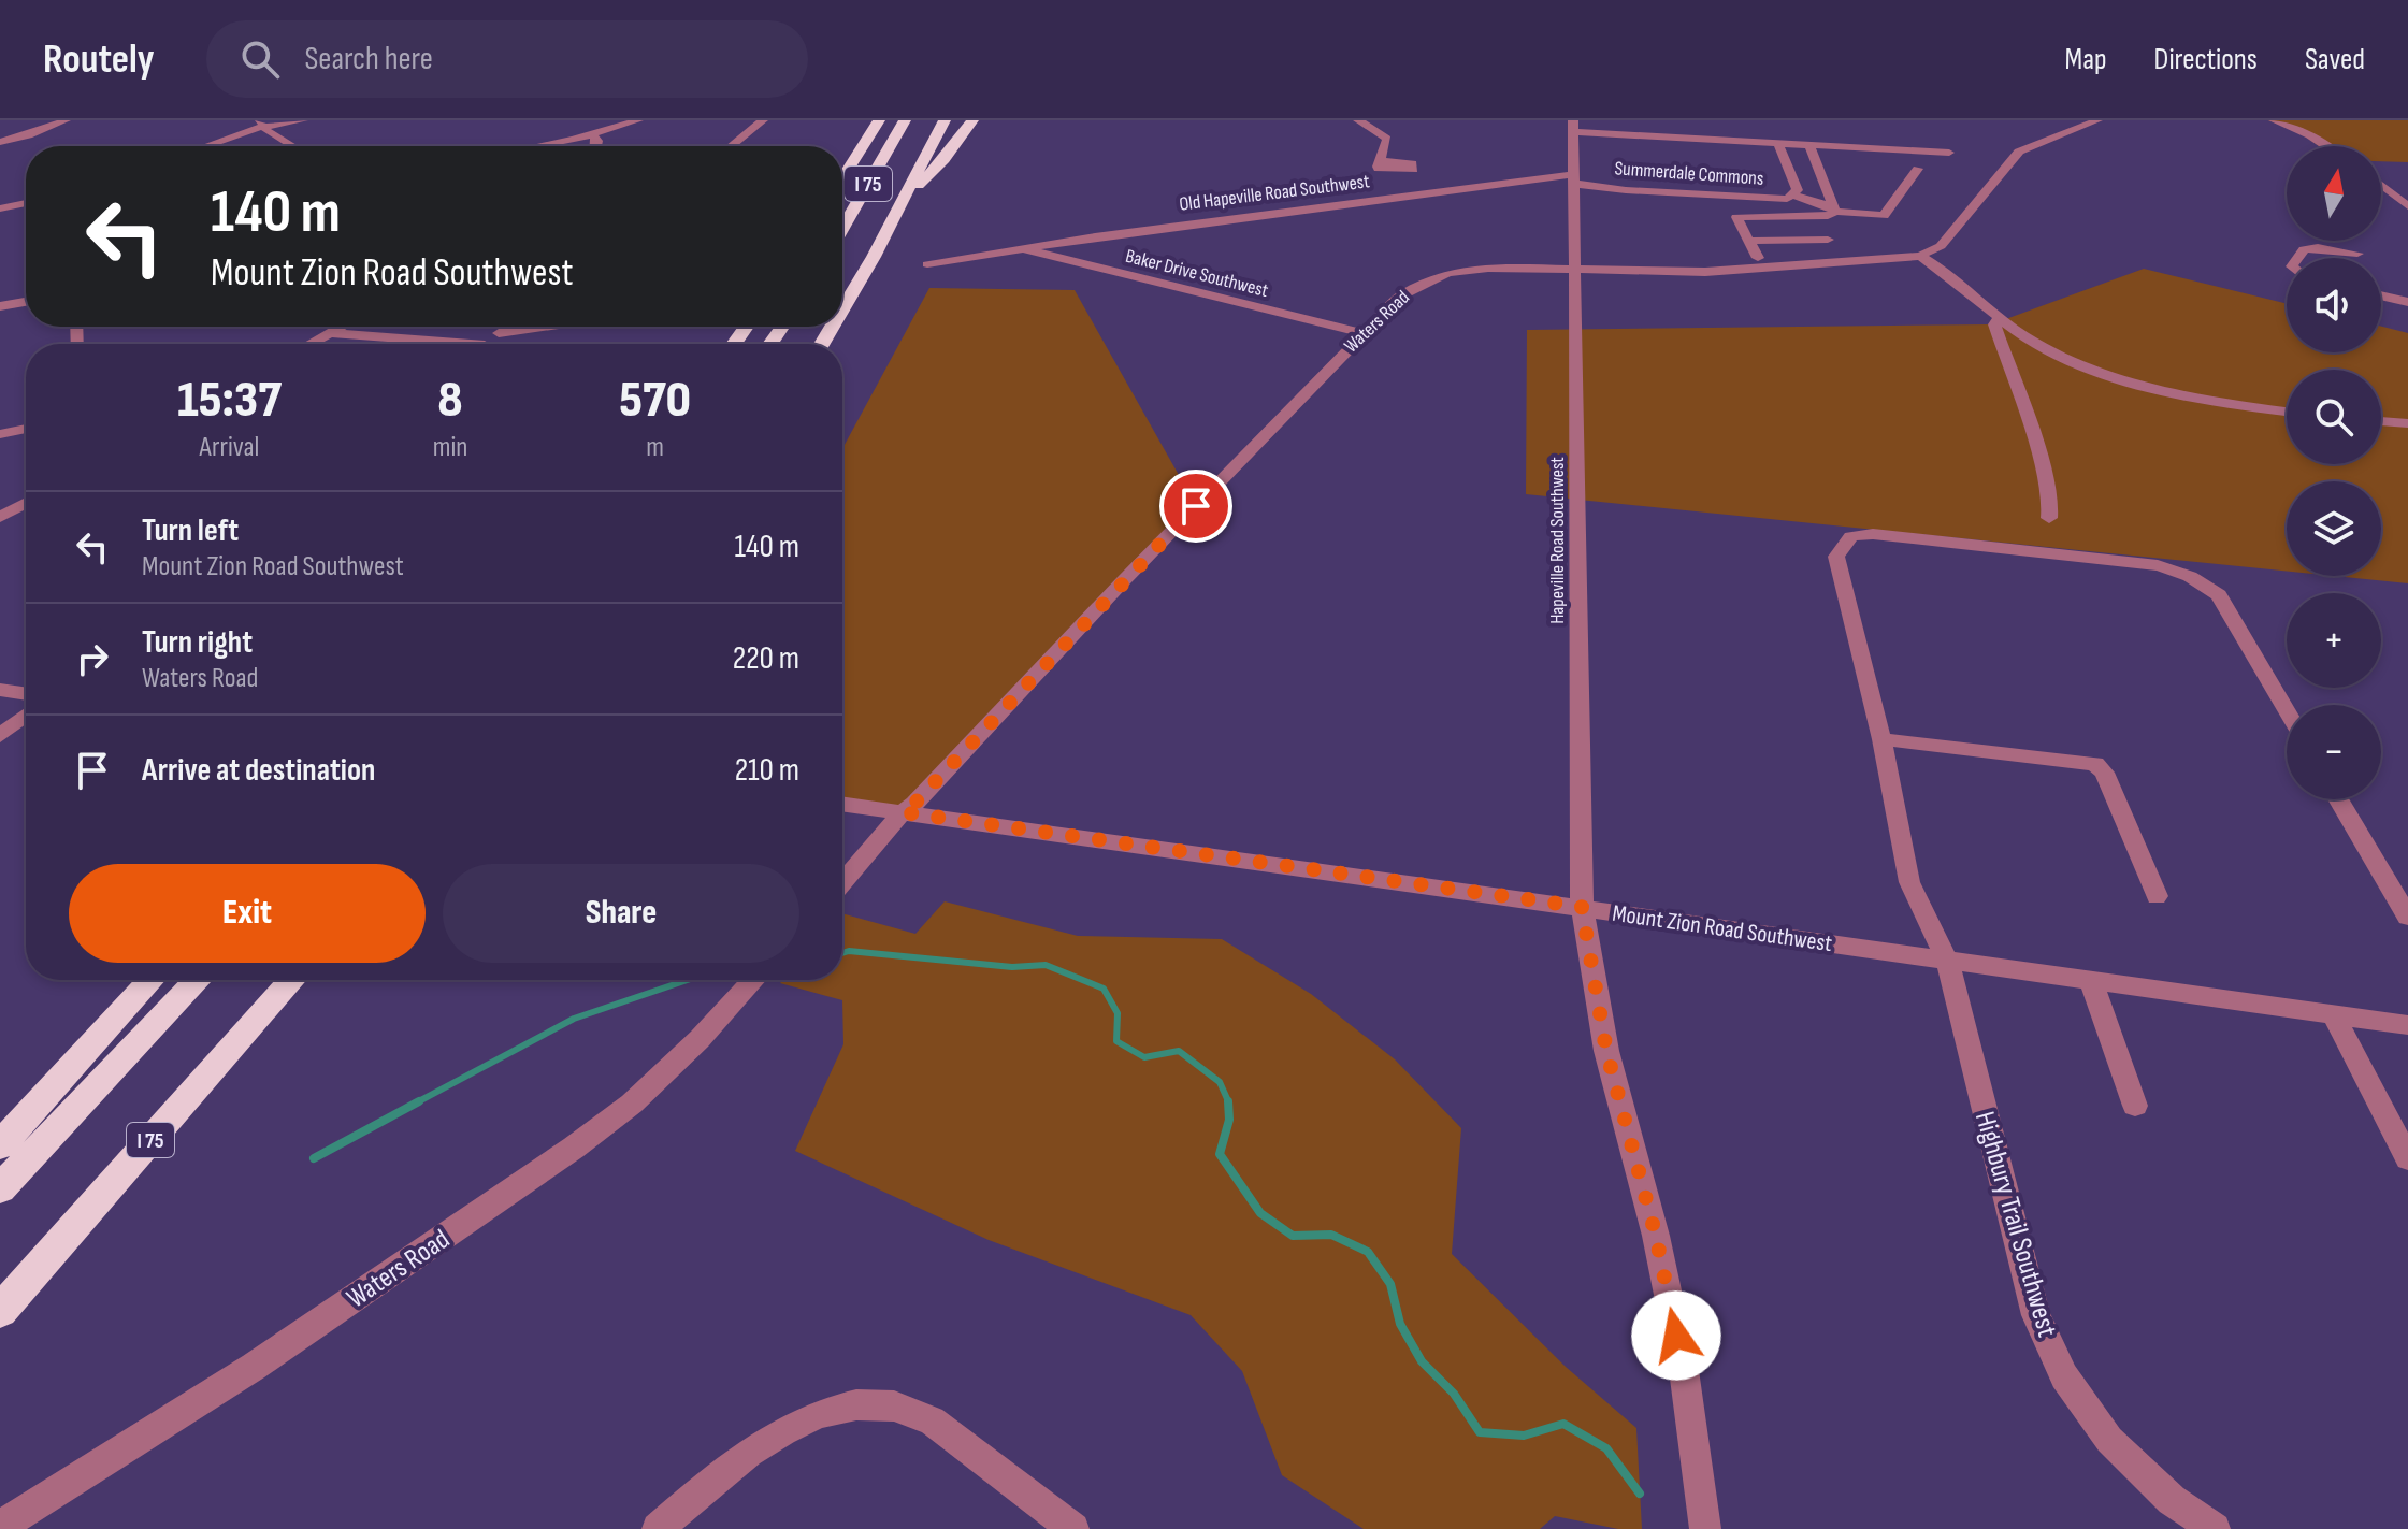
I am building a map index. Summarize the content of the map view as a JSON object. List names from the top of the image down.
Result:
{
  "streets": {
    "highway": ["I 75"],
    "street": [
      "Summerdale Commons",
      "Old Hapeville Road Southwest",
      "Baker Drive Southwest",
      "Waters Road",
      "Hapeville Road Southwest",
      "Mount Zion Road Southwest",
      "Highbury Trail Southwest"
    ]
  },
  "crossings": [
    ["Summerdale Commons", "Old Hapeville Road Southwest"],
    ["Summerdale Commons", "Hapeville Road Southwest"],
    ["Old Hapeville Road Southwest", "Baker Drive Southwest"],
    ["Old Hapeville Road Southwest", "Hapeville Road Southwest"],
    ["Baker Drive Southwest", "Waters Road"],
    ["Waters Road", "Hapeville Road Southwest"],
    ["Waters Road", "Mount Zion Road Southwest"],
    ["Hapeville Road Southwest", "Mount Zion Road Southwest"],
    ["Mount Zion Road Southwest", "Highbury Trail Southwest"]
  ],
  "north": "top",
  "page": {
    "header": "Routely",
    "search": "Search here",
    "nav": ["Map", "Directions", "Saved"],
    "map_buttons": ["+", "−"],
    "turn": ["140 m", "Mount Zion Road Southwest"],
    "eta": [
      "15:37",
      "Arrival",
      "8",
      "min",
      "570",
      "m"
    ],
    "list": [
      {
        "name": "Turn left",
        "note": "Mount Zion Road Southwest",
        "value": "140 m"
      },
      {
        "name": "Turn right",
        "note": "Waters Road",
        "value": "220 m"
      },
      {
        "name": "Arrive at destination",
        "value": "210 m"
      }
    ],
    "buttons": ["Exit", "Share"]
  }
}
